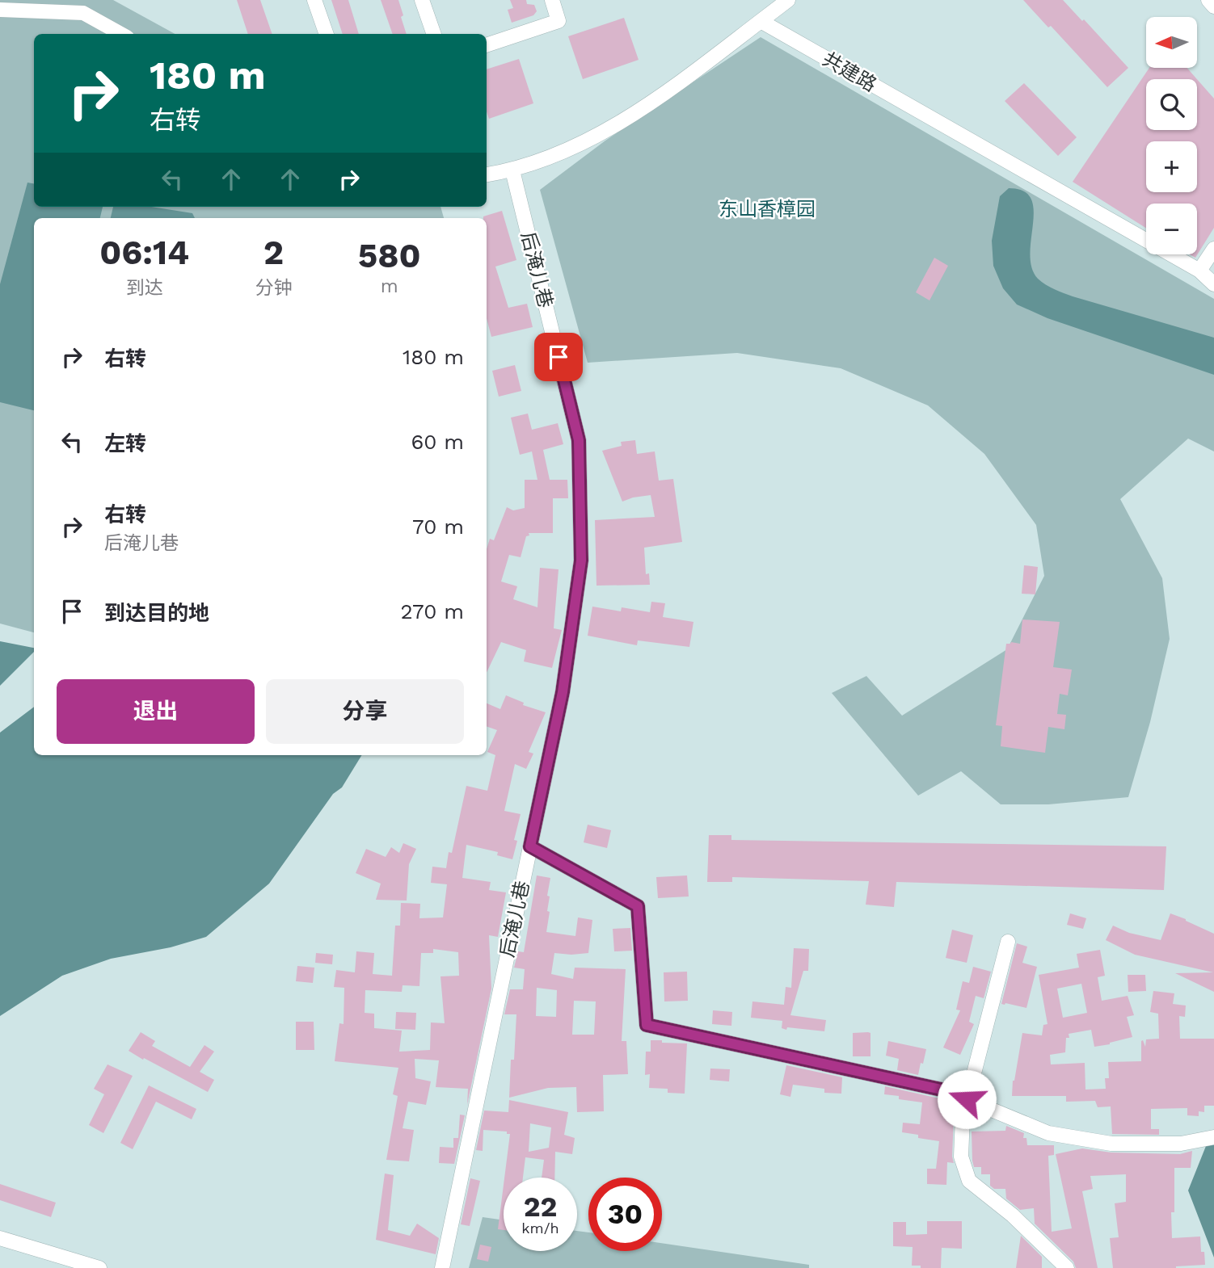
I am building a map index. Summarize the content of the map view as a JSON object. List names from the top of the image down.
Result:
{
  "streets": {
    "street": ["共建路", "后淹儿巷"]
  },
  "parks": ["东山香樟园"],
  "north": "left",
  "page": {
    "map_buttons": ["+", "−"],
    "turn": ["180 m", "右转"],
    "eta": [
      "06:14",
      "到达",
      "2",
      "分钟",
      "580",
      "m"
    ],
    "list": [
      {
        "name": "右转",
        "value": "180 m"
      },
      {
        "name": "左转",
        "value": "60 m"
      },
      {
        "name": "右转",
        "note": "后淹儿巷",
        "value": "70 m"
      },
      {
        "name": "到达目的地",
        "value": "270 m"
      }
    ],
    "buttons": ["退出", "分享"],
    "speed": "22 km/h",
    "limit": "30"
  }
}
